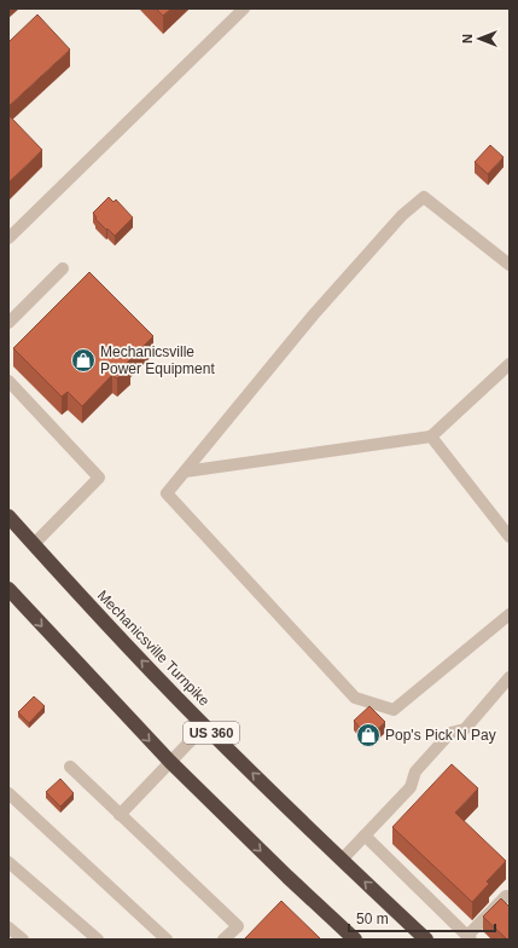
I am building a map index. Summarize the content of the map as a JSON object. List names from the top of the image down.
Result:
{
  "streets": {
    "highway": ["Mechanicsville Turnpike", "US 360"]
  },
  "places": {
    "shop": ["Mechanicsville Power Equipment", "Pop's Pick N Pay"]
  },
  "scale_bar": "50 m",
  "north": "left"
}
